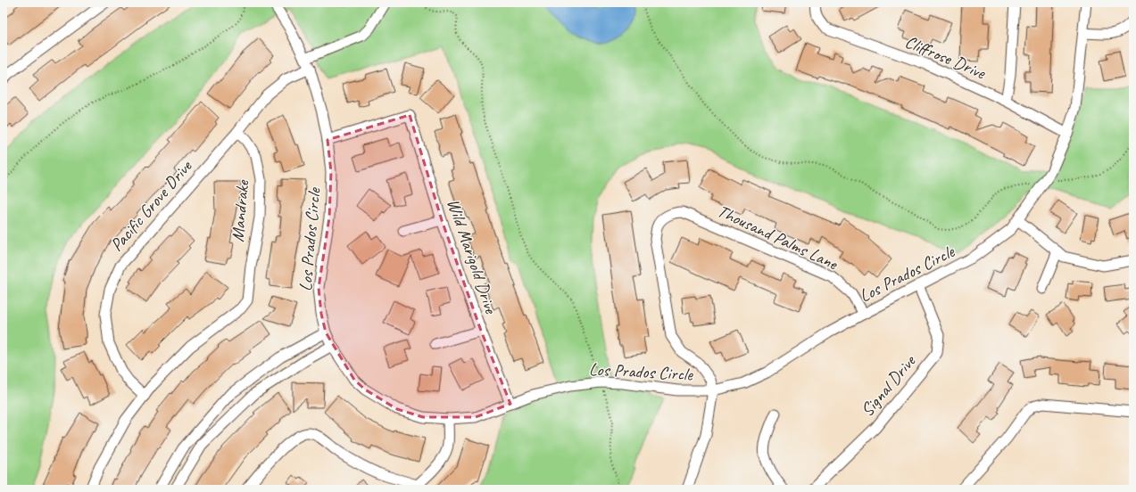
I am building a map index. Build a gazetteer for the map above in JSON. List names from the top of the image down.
{
  "streets": {
    "street": [
      "Cliffrose Drive",
      "Pacific Grove Drive",
      "Mandrake",
      "Thousand Palms Lane",
      "Los Prados Circle",
      "Wild Marigold Drive",
      "Signal Drive"
    ]
  },
  "crossings": [
    ["Cliffrose Drive", "Los Prados Circle"],
    ["Pacific Grove Drive", "Mandrake"],
    ["Pacific Grove Drive", "Los Prados Circle"],
    ["Thousand Palms Lane", "Los Prados Circle"],
    ["Los Prados Circle", "Wild Marigold Drive"],
    ["Los Prados Circle", "Signal Drive"]
  ]
}
